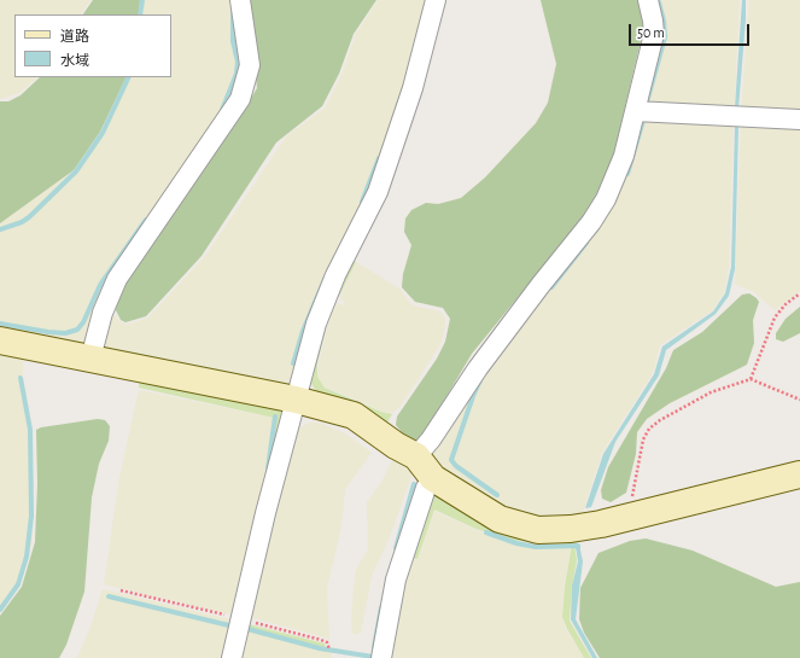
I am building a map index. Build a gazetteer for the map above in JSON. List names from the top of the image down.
{
  "legend": ["道路", "水域"],
  "scale_bar": "50 m"
}
